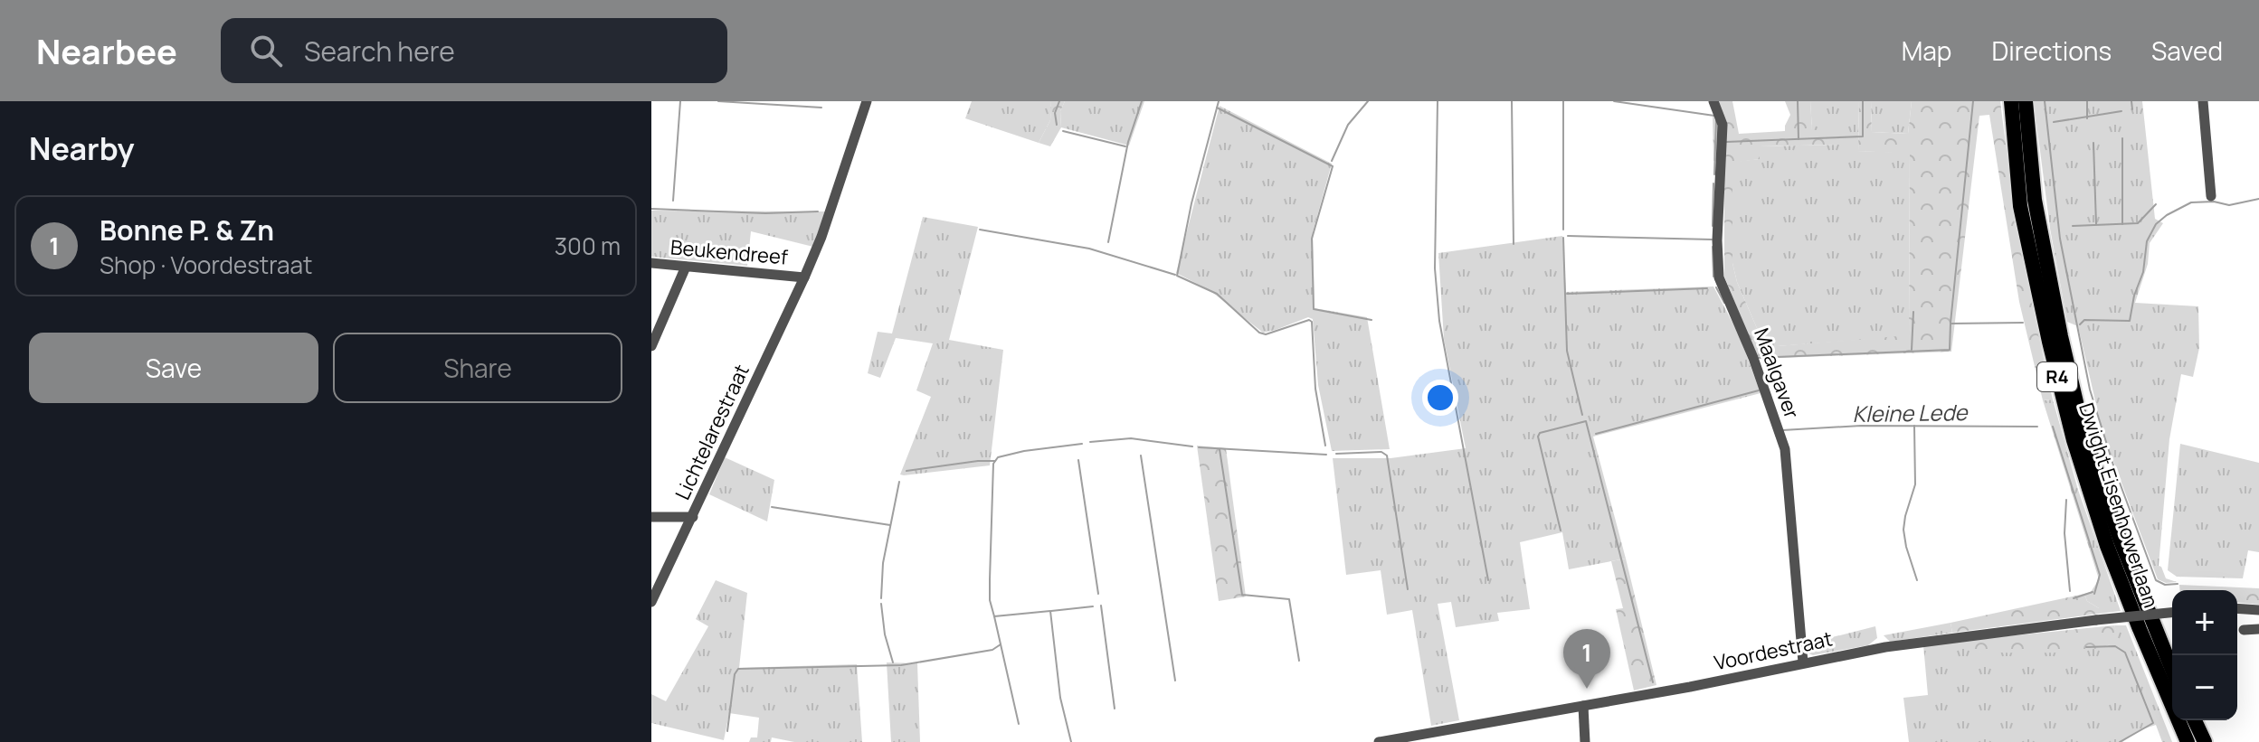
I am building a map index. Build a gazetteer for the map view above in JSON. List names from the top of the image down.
{
  "streets": {
    "highway": ["R4", "Dwight Eisenhowerlaan"],
    "street": [
      "Beukendreef",
      "Maalgaver",
      "Lichtelarestraat",
      "Voordestraat"
    ]
  },
  "crossings": [
    ["Beukendreef", "Lichtelarestraat"],
    ["Maalgaver", "Voordestraat"]
  ],
  "water": ["Kleine Lede"],
  "page": {
    "header": "Nearbee",
    "search": "Search here",
    "nav": ["Map", "Directions", "Saved"],
    "heading": "Nearby",
    "list": [
      {
        "mark": "1",
        "name": "Bonne P. & Zn",
        "note": "Shop · Voordestraat",
        "value": "300 m"
      }
    ],
    "buttons": ["Save", "Share"],
    "map_buttons": ["+", "−"],
    "pins": "1"
  }
}
